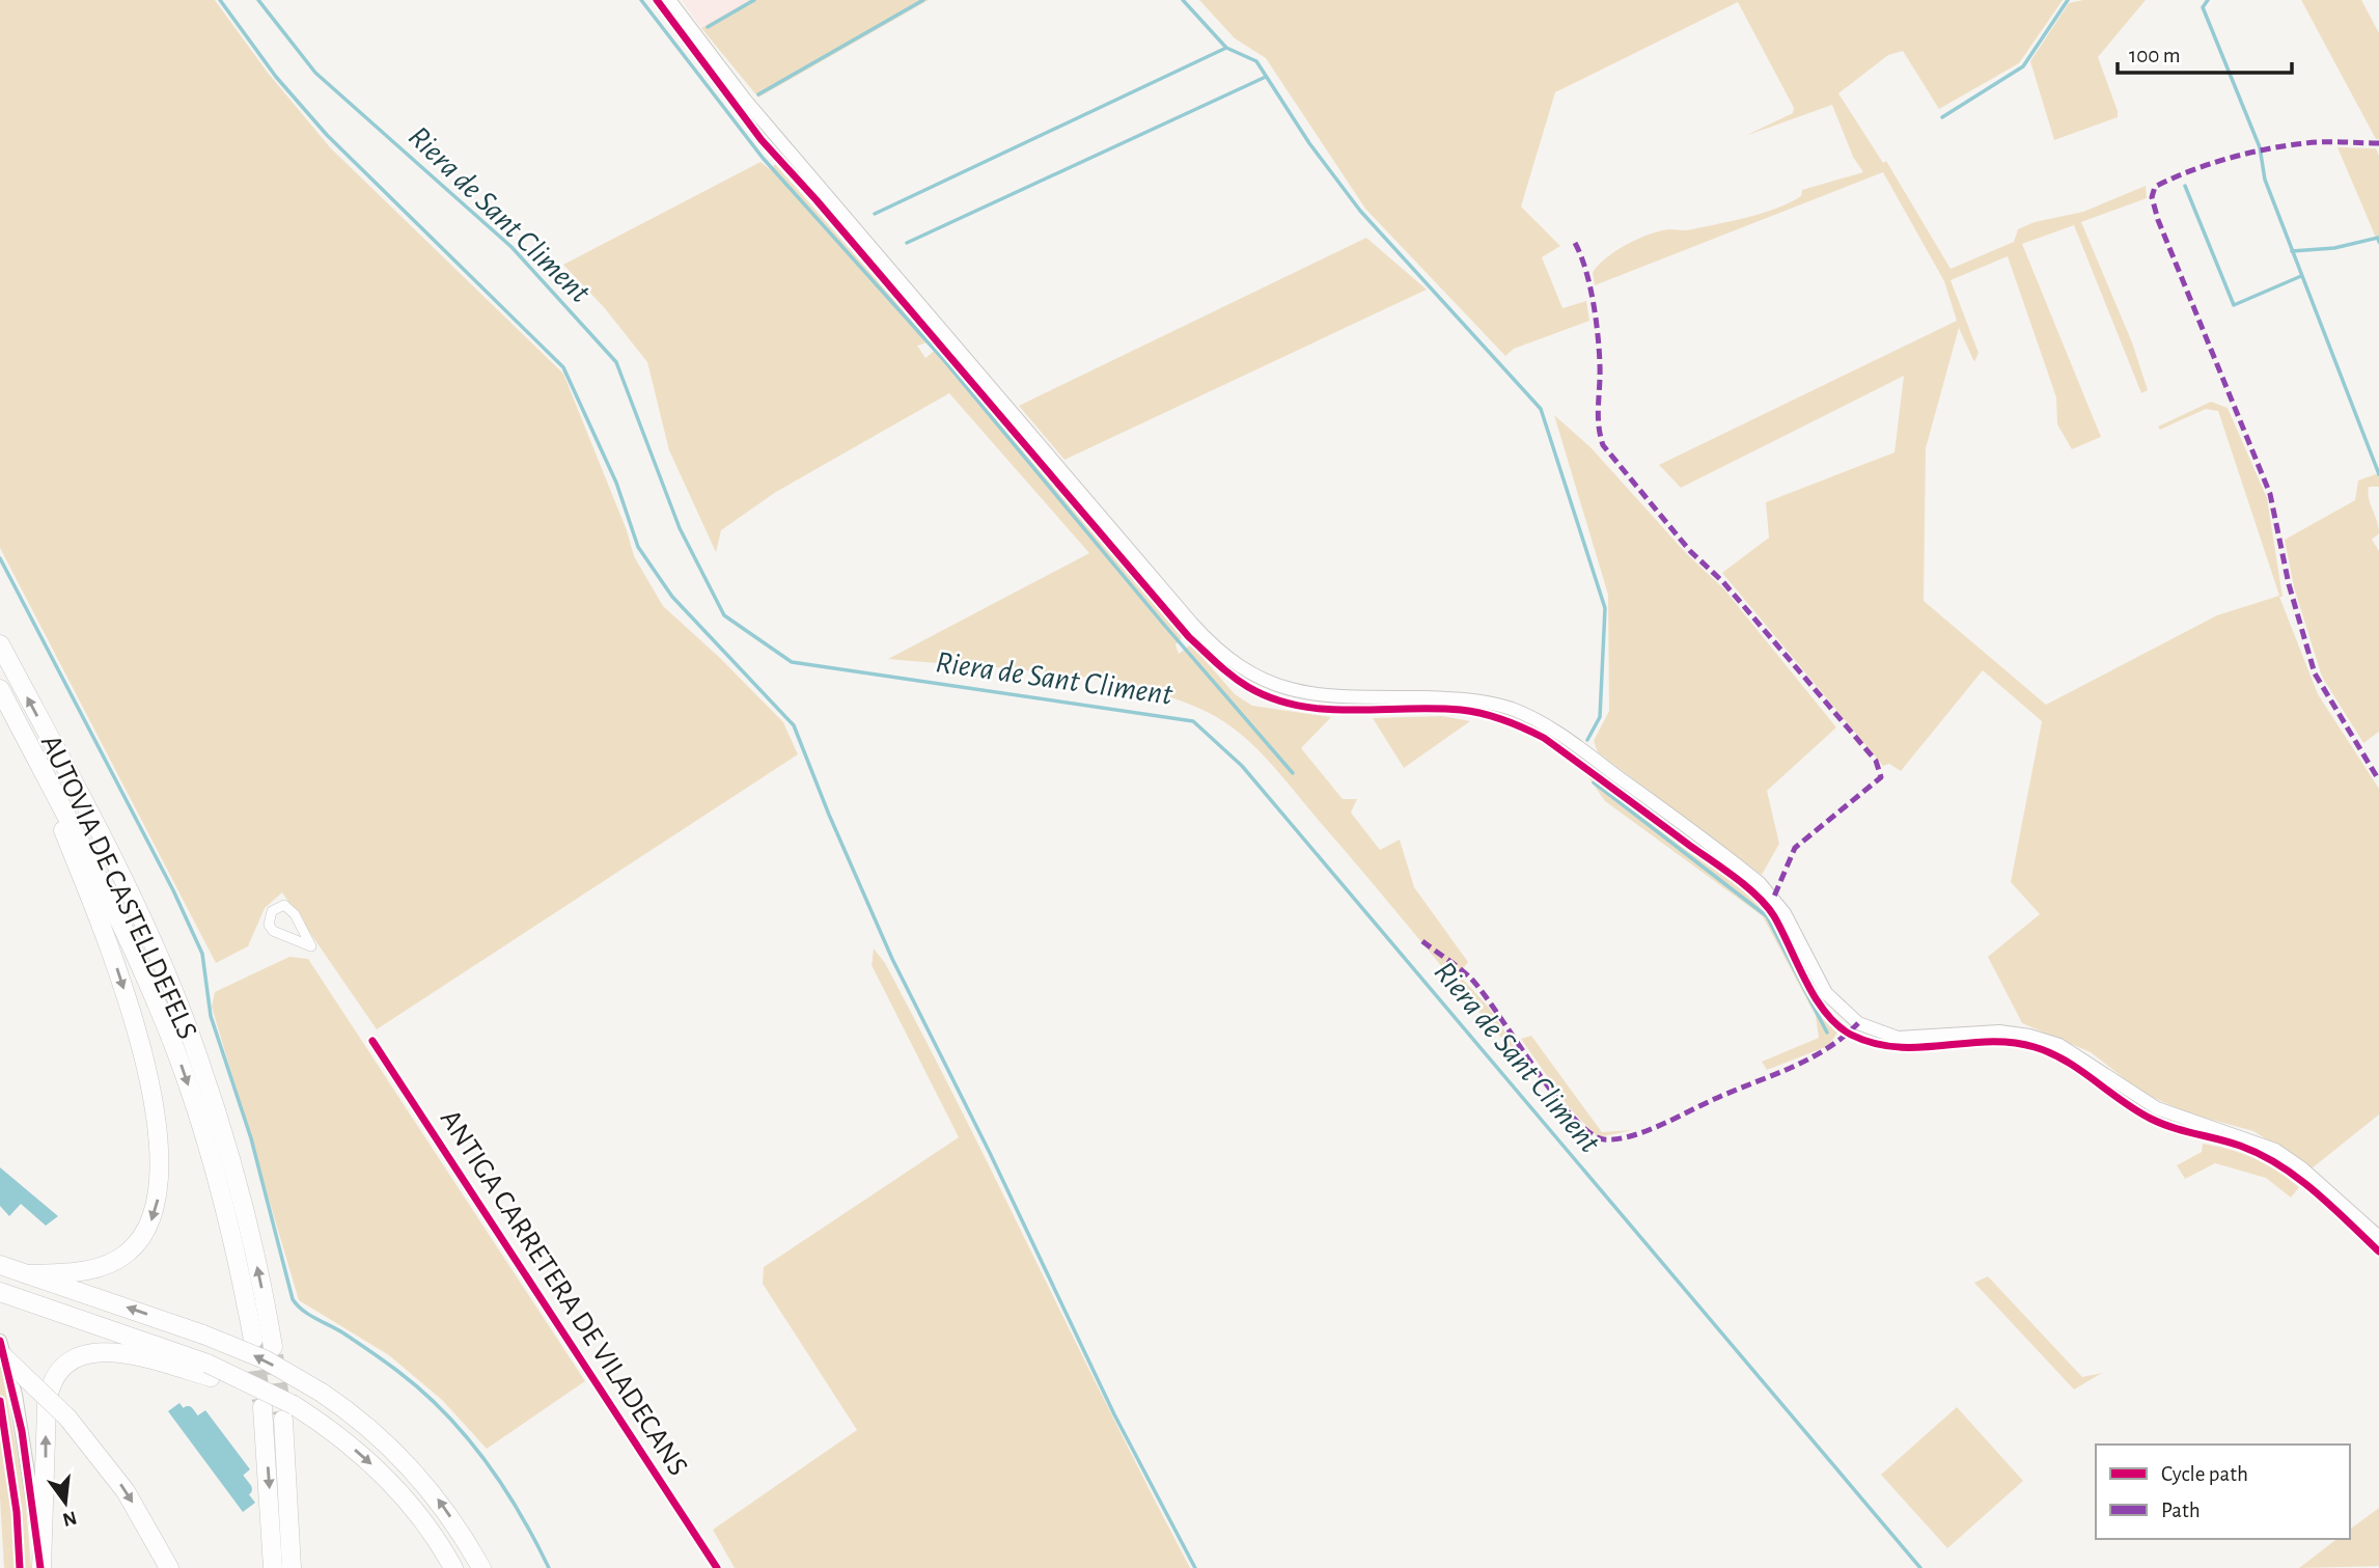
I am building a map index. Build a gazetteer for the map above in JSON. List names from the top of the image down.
{
  "streets": {
    "highway": ["AUTOVIA DE CASTELLDEFELS"],
    "street": ["ANTIGA CARRETERA DE VILADECANS"]
  },
  "water": ["Riera de Sant Climent"],
  "legend": ["Cycle path", "Path"],
  "scale_bar": "100 m",
  "north": "bottom"
}
